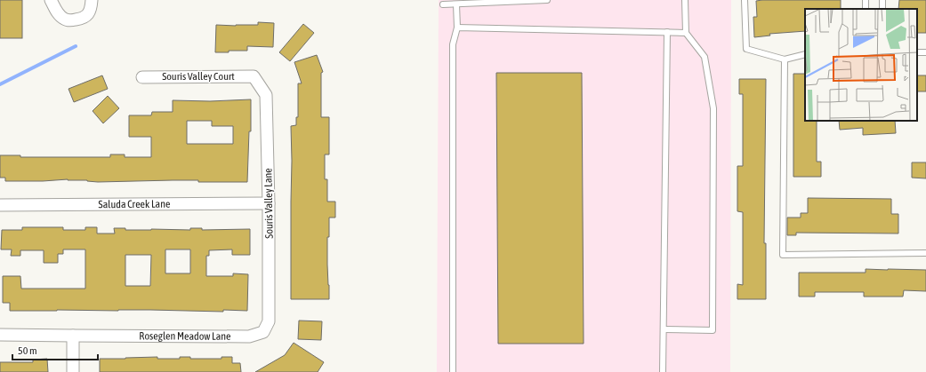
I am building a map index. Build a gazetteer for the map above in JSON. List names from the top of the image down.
{
  "streets": {
    "street": [
      "Souris Valley Court",
      "Souris Valley Lane",
      "Saluda Creek Lane",
      "Roseglen Meadow Lane"
    ]
  },
  "crossings": [
    ["Souris Valley Court", "Souris Valley Lane"],
    ["Souris Valley Lane", "Saluda Creek Lane"],
    ["Souris Valley Lane", "Roseglen Meadow Lane"]
  ],
  "scale_bar": "50 m"
}
